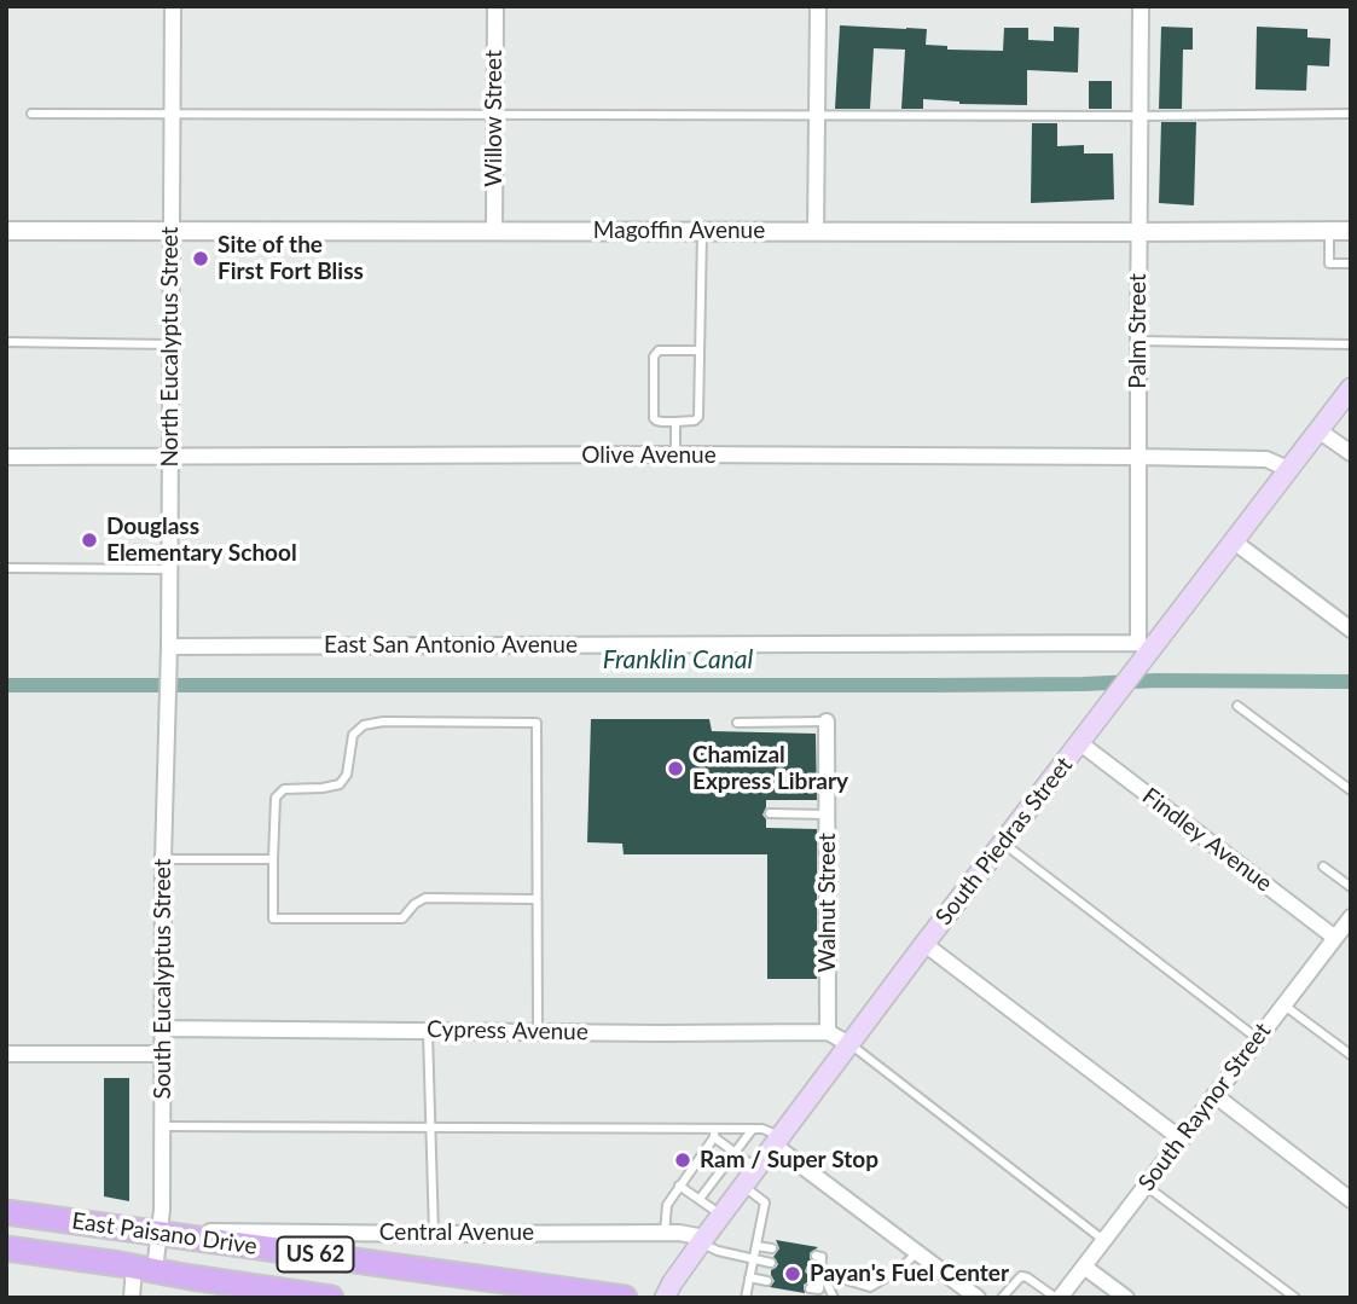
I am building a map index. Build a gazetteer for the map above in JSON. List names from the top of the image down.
{
  "streets": {
    "main road": ["South Piedras Street", "East Paisano Drive", "US 62"],
    "street": [
      "Willow Street",
      "Magoffin Avenue",
      "Palm Street",
      "North Eucalyptus Street",
      "Olive Avenue",
      "East San Antonio Avenue",
      "Findley Avenue",
      "Walnut Street",
      "South Eucalyptus Street",
      "Cypress Avenue",
      "South Raynor Street",
      "Central Avenue"
    ]
  },
  "crossings": [
    ["Willow Street", "Magoffin Avenue"],
    ["Magoffin Avenue", "Palm Street"],
    ["Magoffin Avenue", "North Eucalyptus Street"],
    ["Palm Street", "Olive Avenue"],
    ["Palm Street", "East San Antonio Avenue"],
    ["Palm Street", "South Piedras Street"],
    ["North Eucalyptus Street", "Olive Avenue"],
    ["North Eucalyptus Street", "East San Antonio Avenue"],
    ["North Eucalyptus Street", "South Eucalyptus Street"],
    ["Olive Avenue", "South Piedras Street"],
    ["East San Antonio Avenue", "South Piedras Street"],
    ["Findley Avenue", "South Piedras Street"],
    ["Findley Avenue", "South Raynor Street"],
    ["South Piedras Street", "Cypress Avenue"],
    ["South Piedras Street", "Central Avenue"],
    ["Walnut Street", "Cypress Avenue"],
    ["South Eucalyptus Street", "Cypress Avenue"],
    ["South Eucalyptus Street", "Central Avenue"],
    ["South Eucalyptus Street", "East Paisano Drive"],
    ["Central Avenue", "East Paisano Drive"]
  ],
  "water": ["Franklin Canal"],
  "places": [
    "Site of the First Fort Bliss",
    "Douglass Elementary School",
    "Chamizal Express Library",
    "Ram / Super Stop",
    "Payan's Fuel Center"
  ]
}
